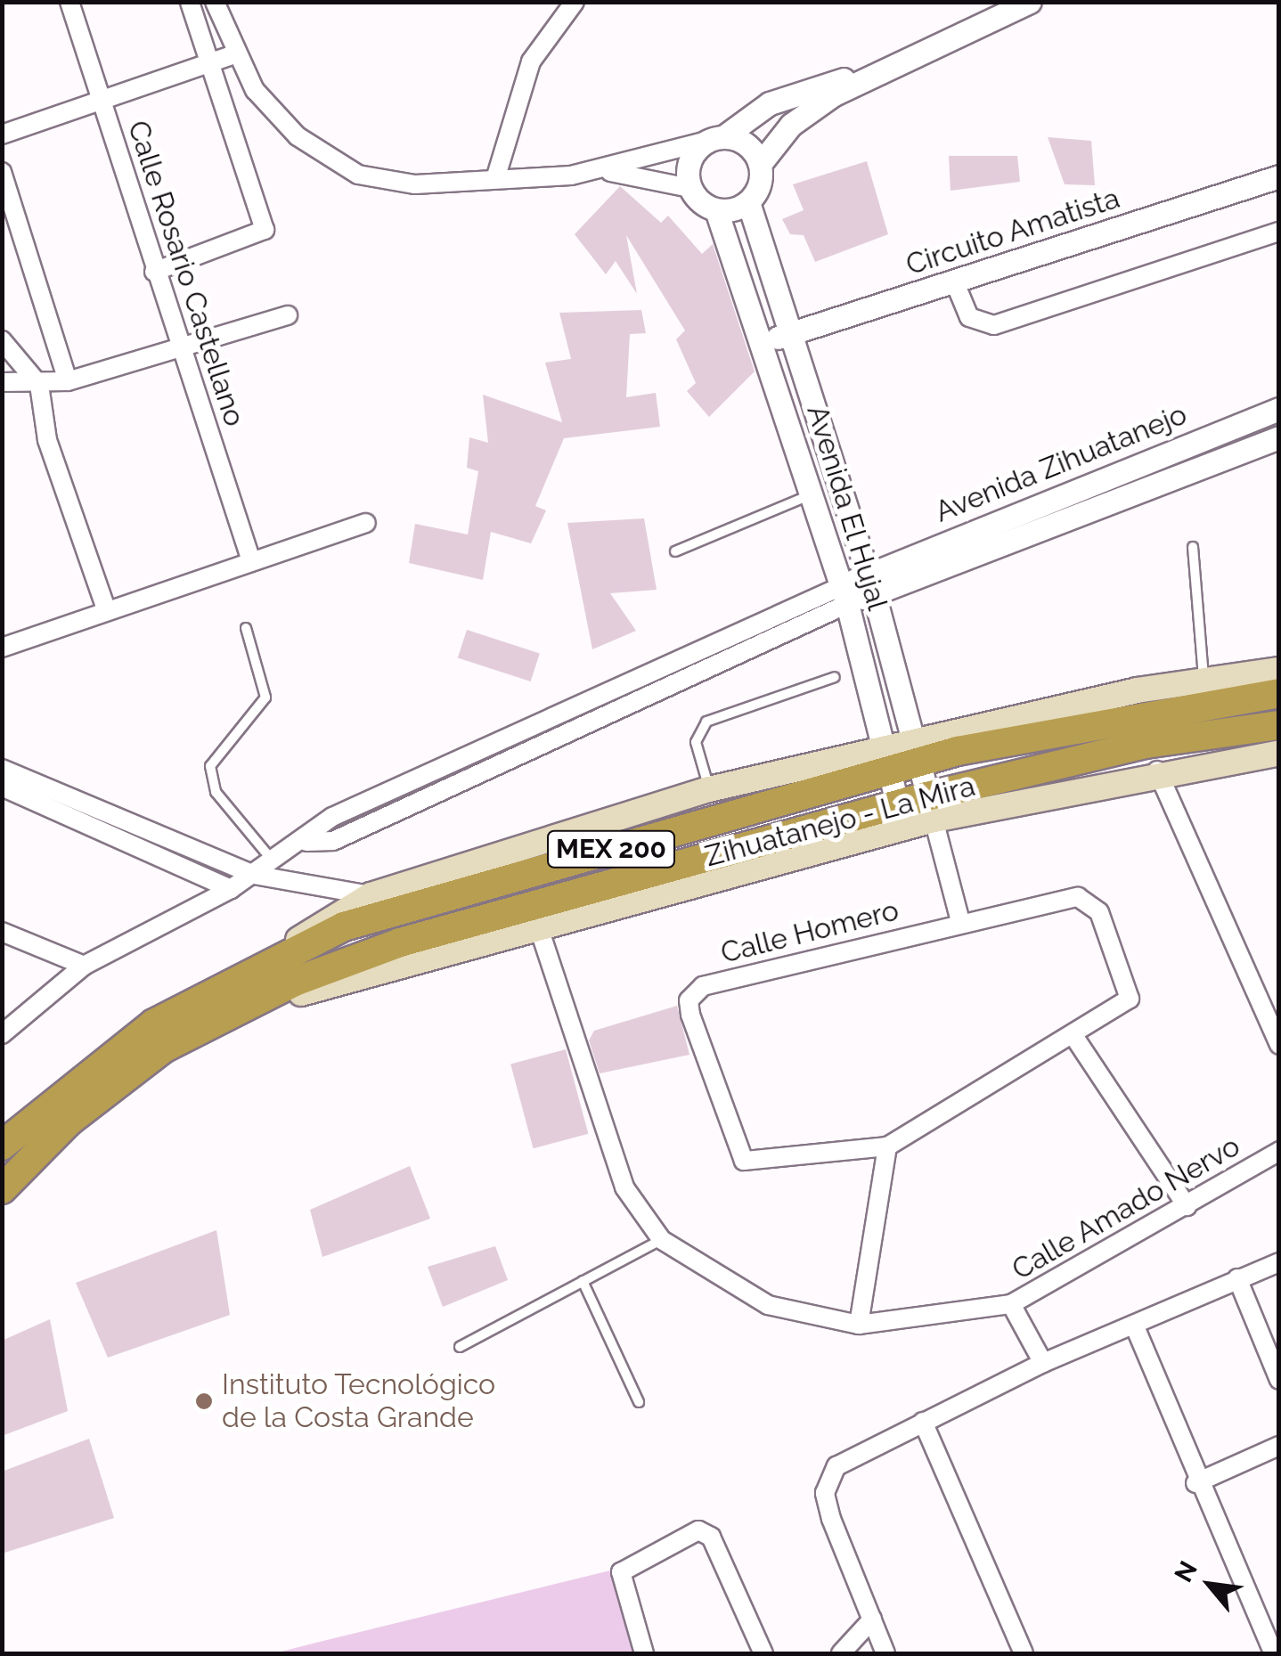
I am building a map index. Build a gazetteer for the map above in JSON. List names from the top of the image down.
{
  "streets": {
    "highway": ["Zihuatanejo - La Mira", "MEX 200"],
    "street": [
      "Circuito Amatista",
      "Calle Rosario Castellano",
      "Avenida Zihuatanejo",
      "Avenida El Hujal",
      "Calle Homero",
      "Calle Amado Nervo"
    ]
  },
  "crossings": [
    ["Circuito Amatista", "Avenida El Hujal"],
    ["Avenida Zihuatanejo", "Avenida El Hujal"],
    ["Avenida El Hujal", "Zihuatanejo - La Mira"]
  ],
  "places": ["Instituto Tecnológico de la Costa Grande"],
  "north": "top left"
}
